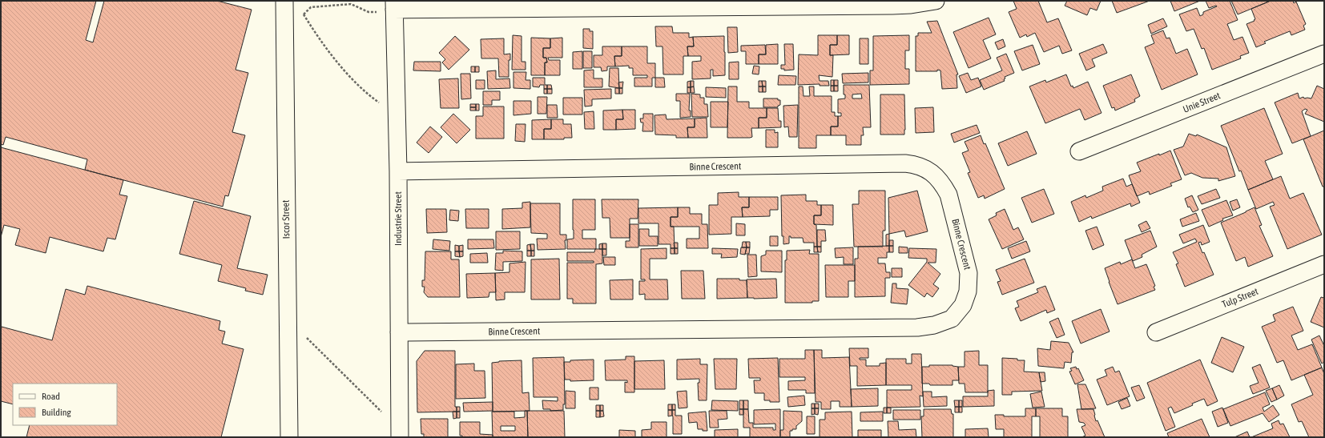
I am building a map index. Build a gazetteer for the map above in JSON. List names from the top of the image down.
{
  "streets": {
    "street": [
      "Unie Street",
      "Binne Crescent",
      "Industrie Street",
      "Iscor Street",
      "Tulp Street"
    ]
  },
  "crossings": [
    ["Binne Crescent", "Industrie Street"]
  ],
  "legend": ["Road", "Building"]
}
